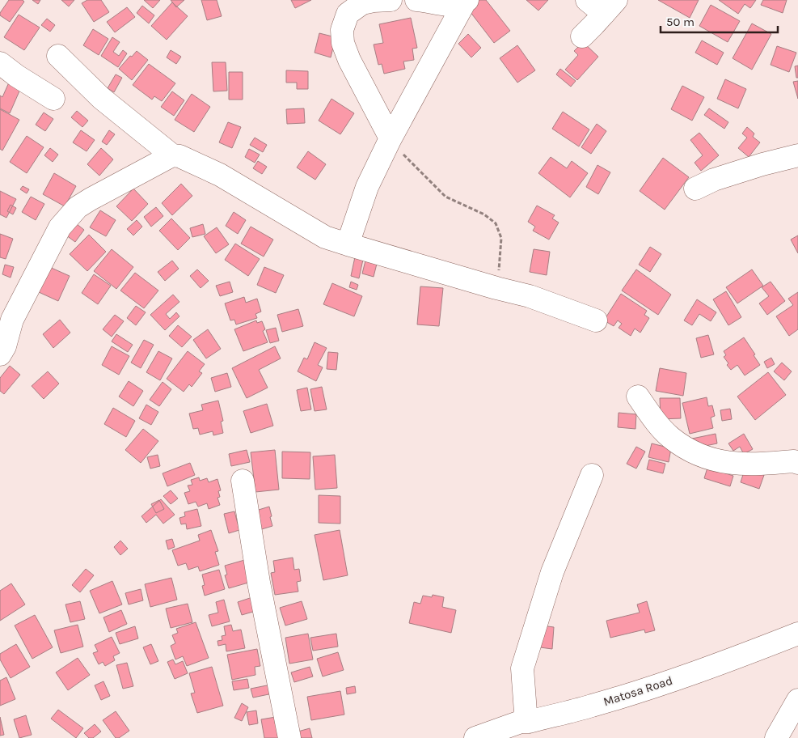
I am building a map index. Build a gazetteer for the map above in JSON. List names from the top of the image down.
{
  "streets": {
    "street": ["Matosa Road"]
  },
  "scale_bar": "50 m"
}
